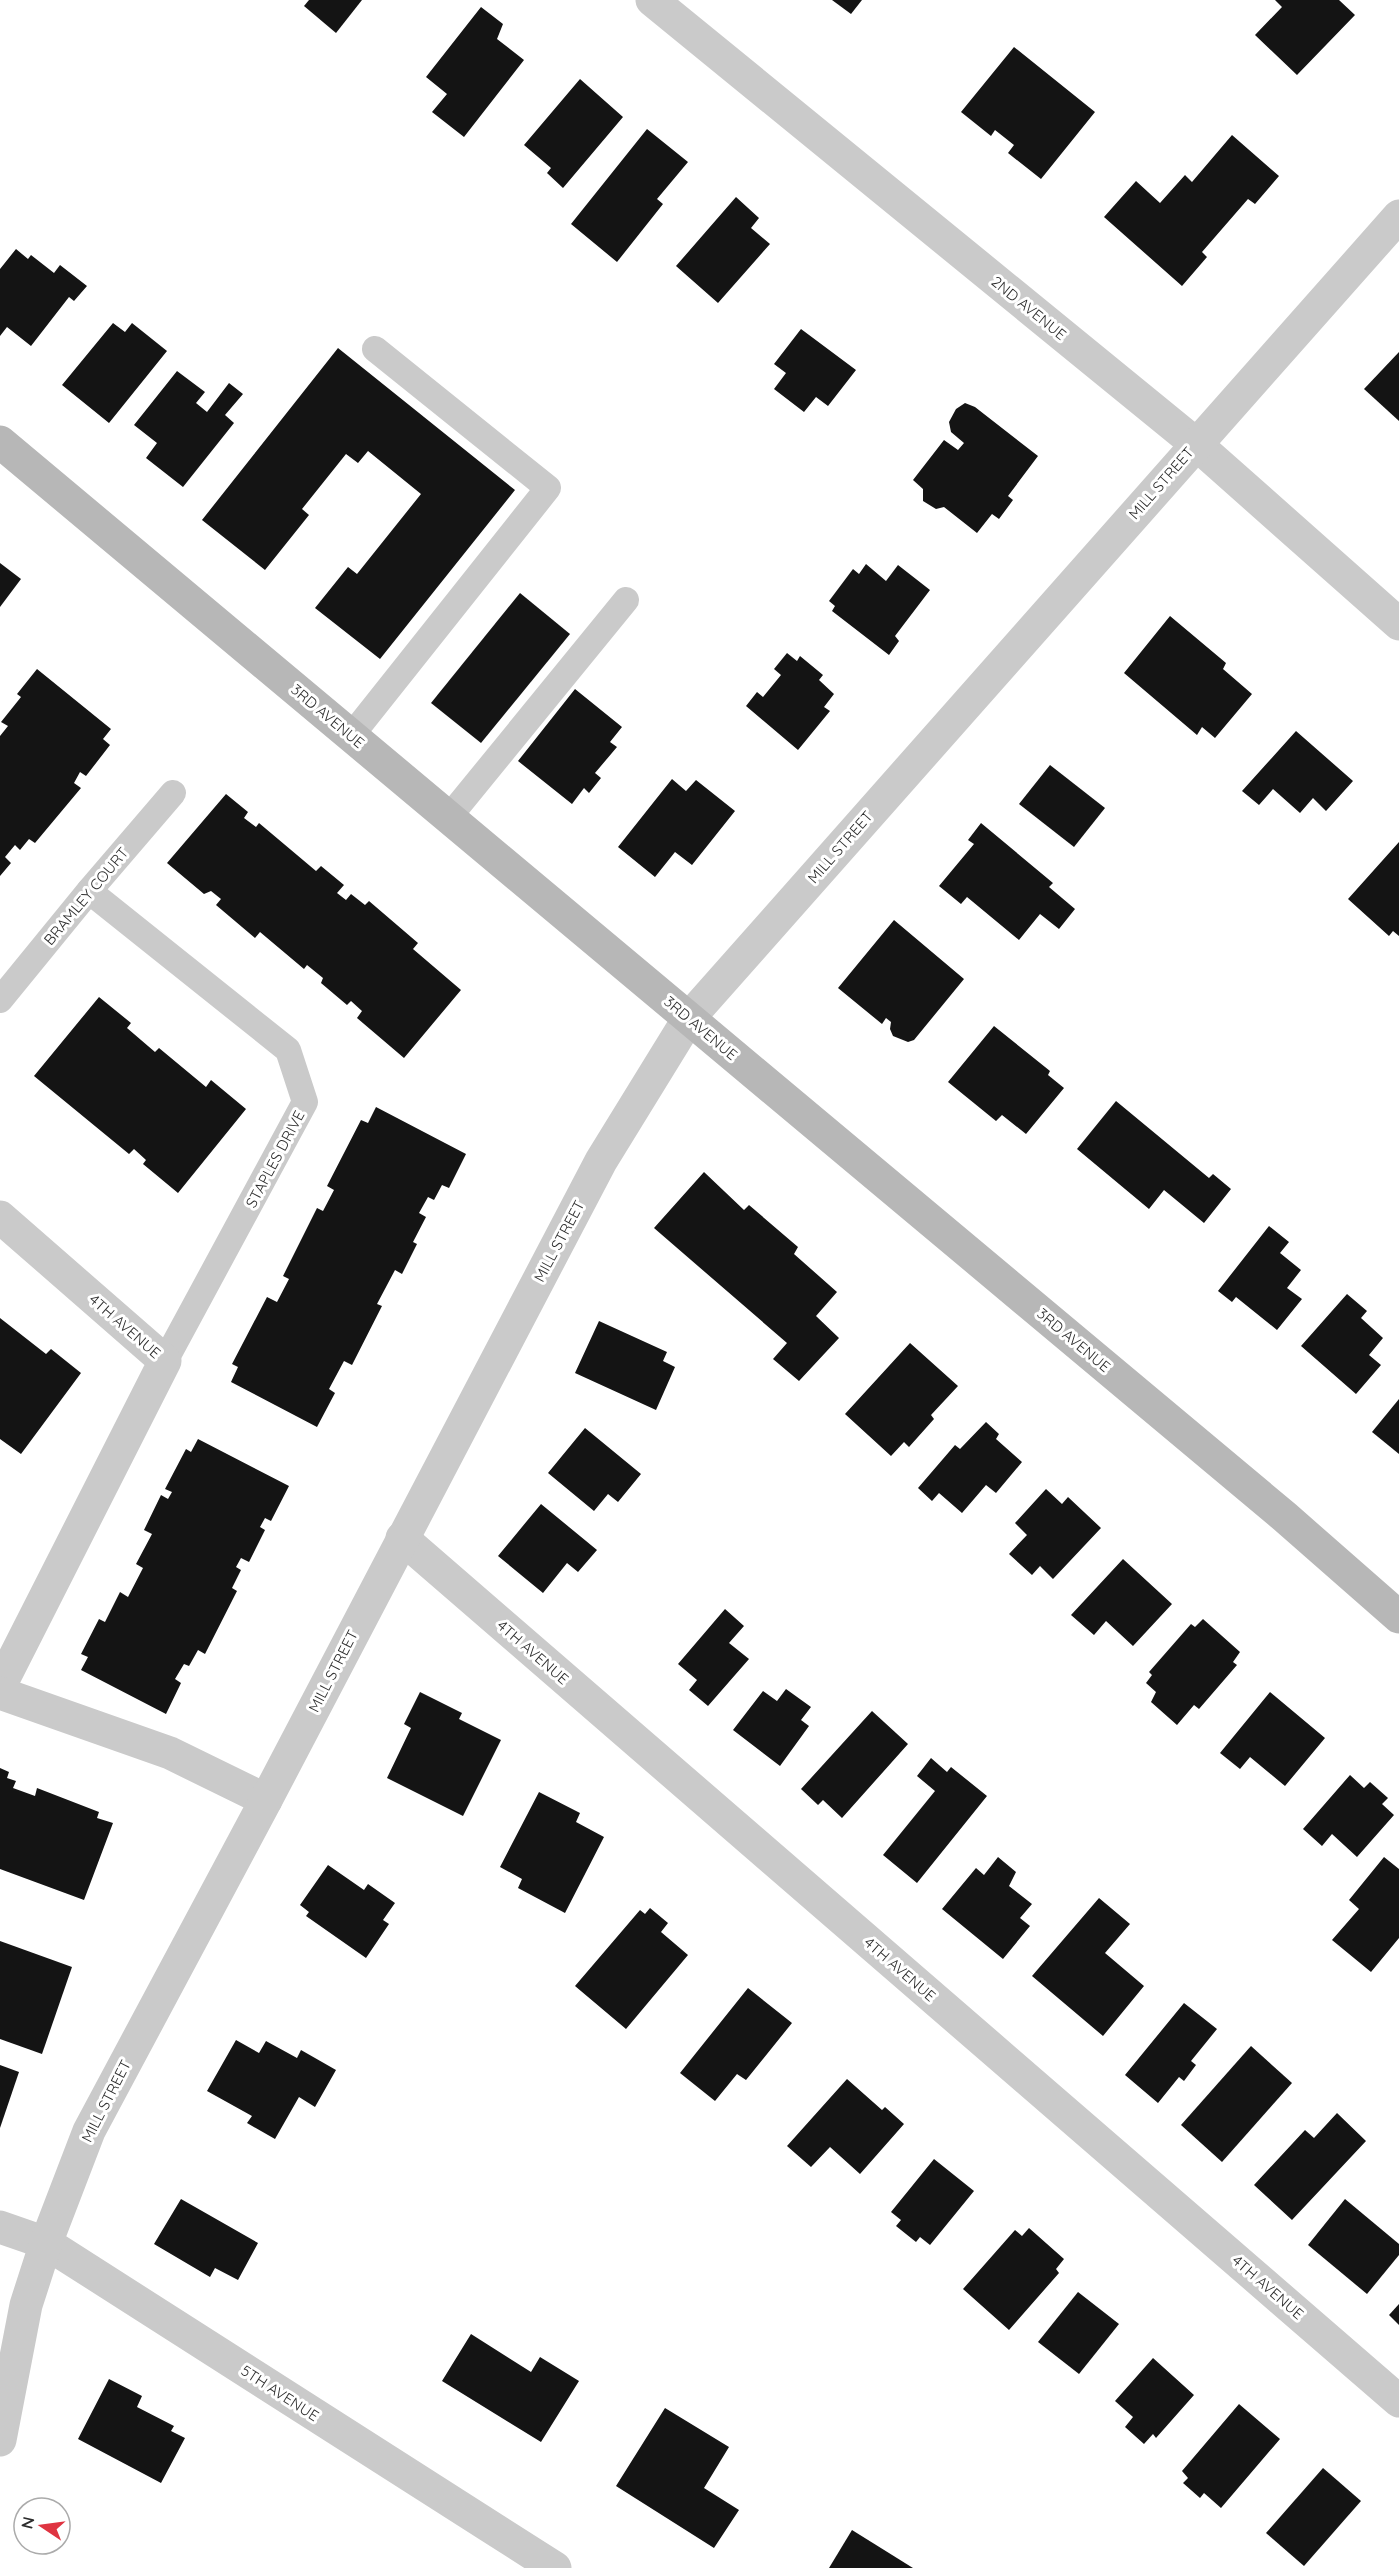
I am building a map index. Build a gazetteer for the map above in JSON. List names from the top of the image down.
{
  "streets": {
    "main road": ["3RD AVENUE"],
    "street": [
      "2ND AVENUE",
      "MILL STREET",
      "4TH AVENUE",
      "5TH AVENUE"
    ],
    "lane": ["BRAMLEY COURT", "STAPLES DRIVE"]
  },
  "crossings": [
    ["2ND AVENUE", "MILL STREET"],
    ["MILL STREET", "3RD AVENUE"],
    ["MILL STREET", "4TH AVENUE"],
    ["MILL STREET", "5TH AVENUE"],
    ["BRAMLEY COURT", "STAPLES DRIVE"],
    ["STAPLES DRIVE", "4TH AVENUE"]
  ],
  "north": "left"
}
